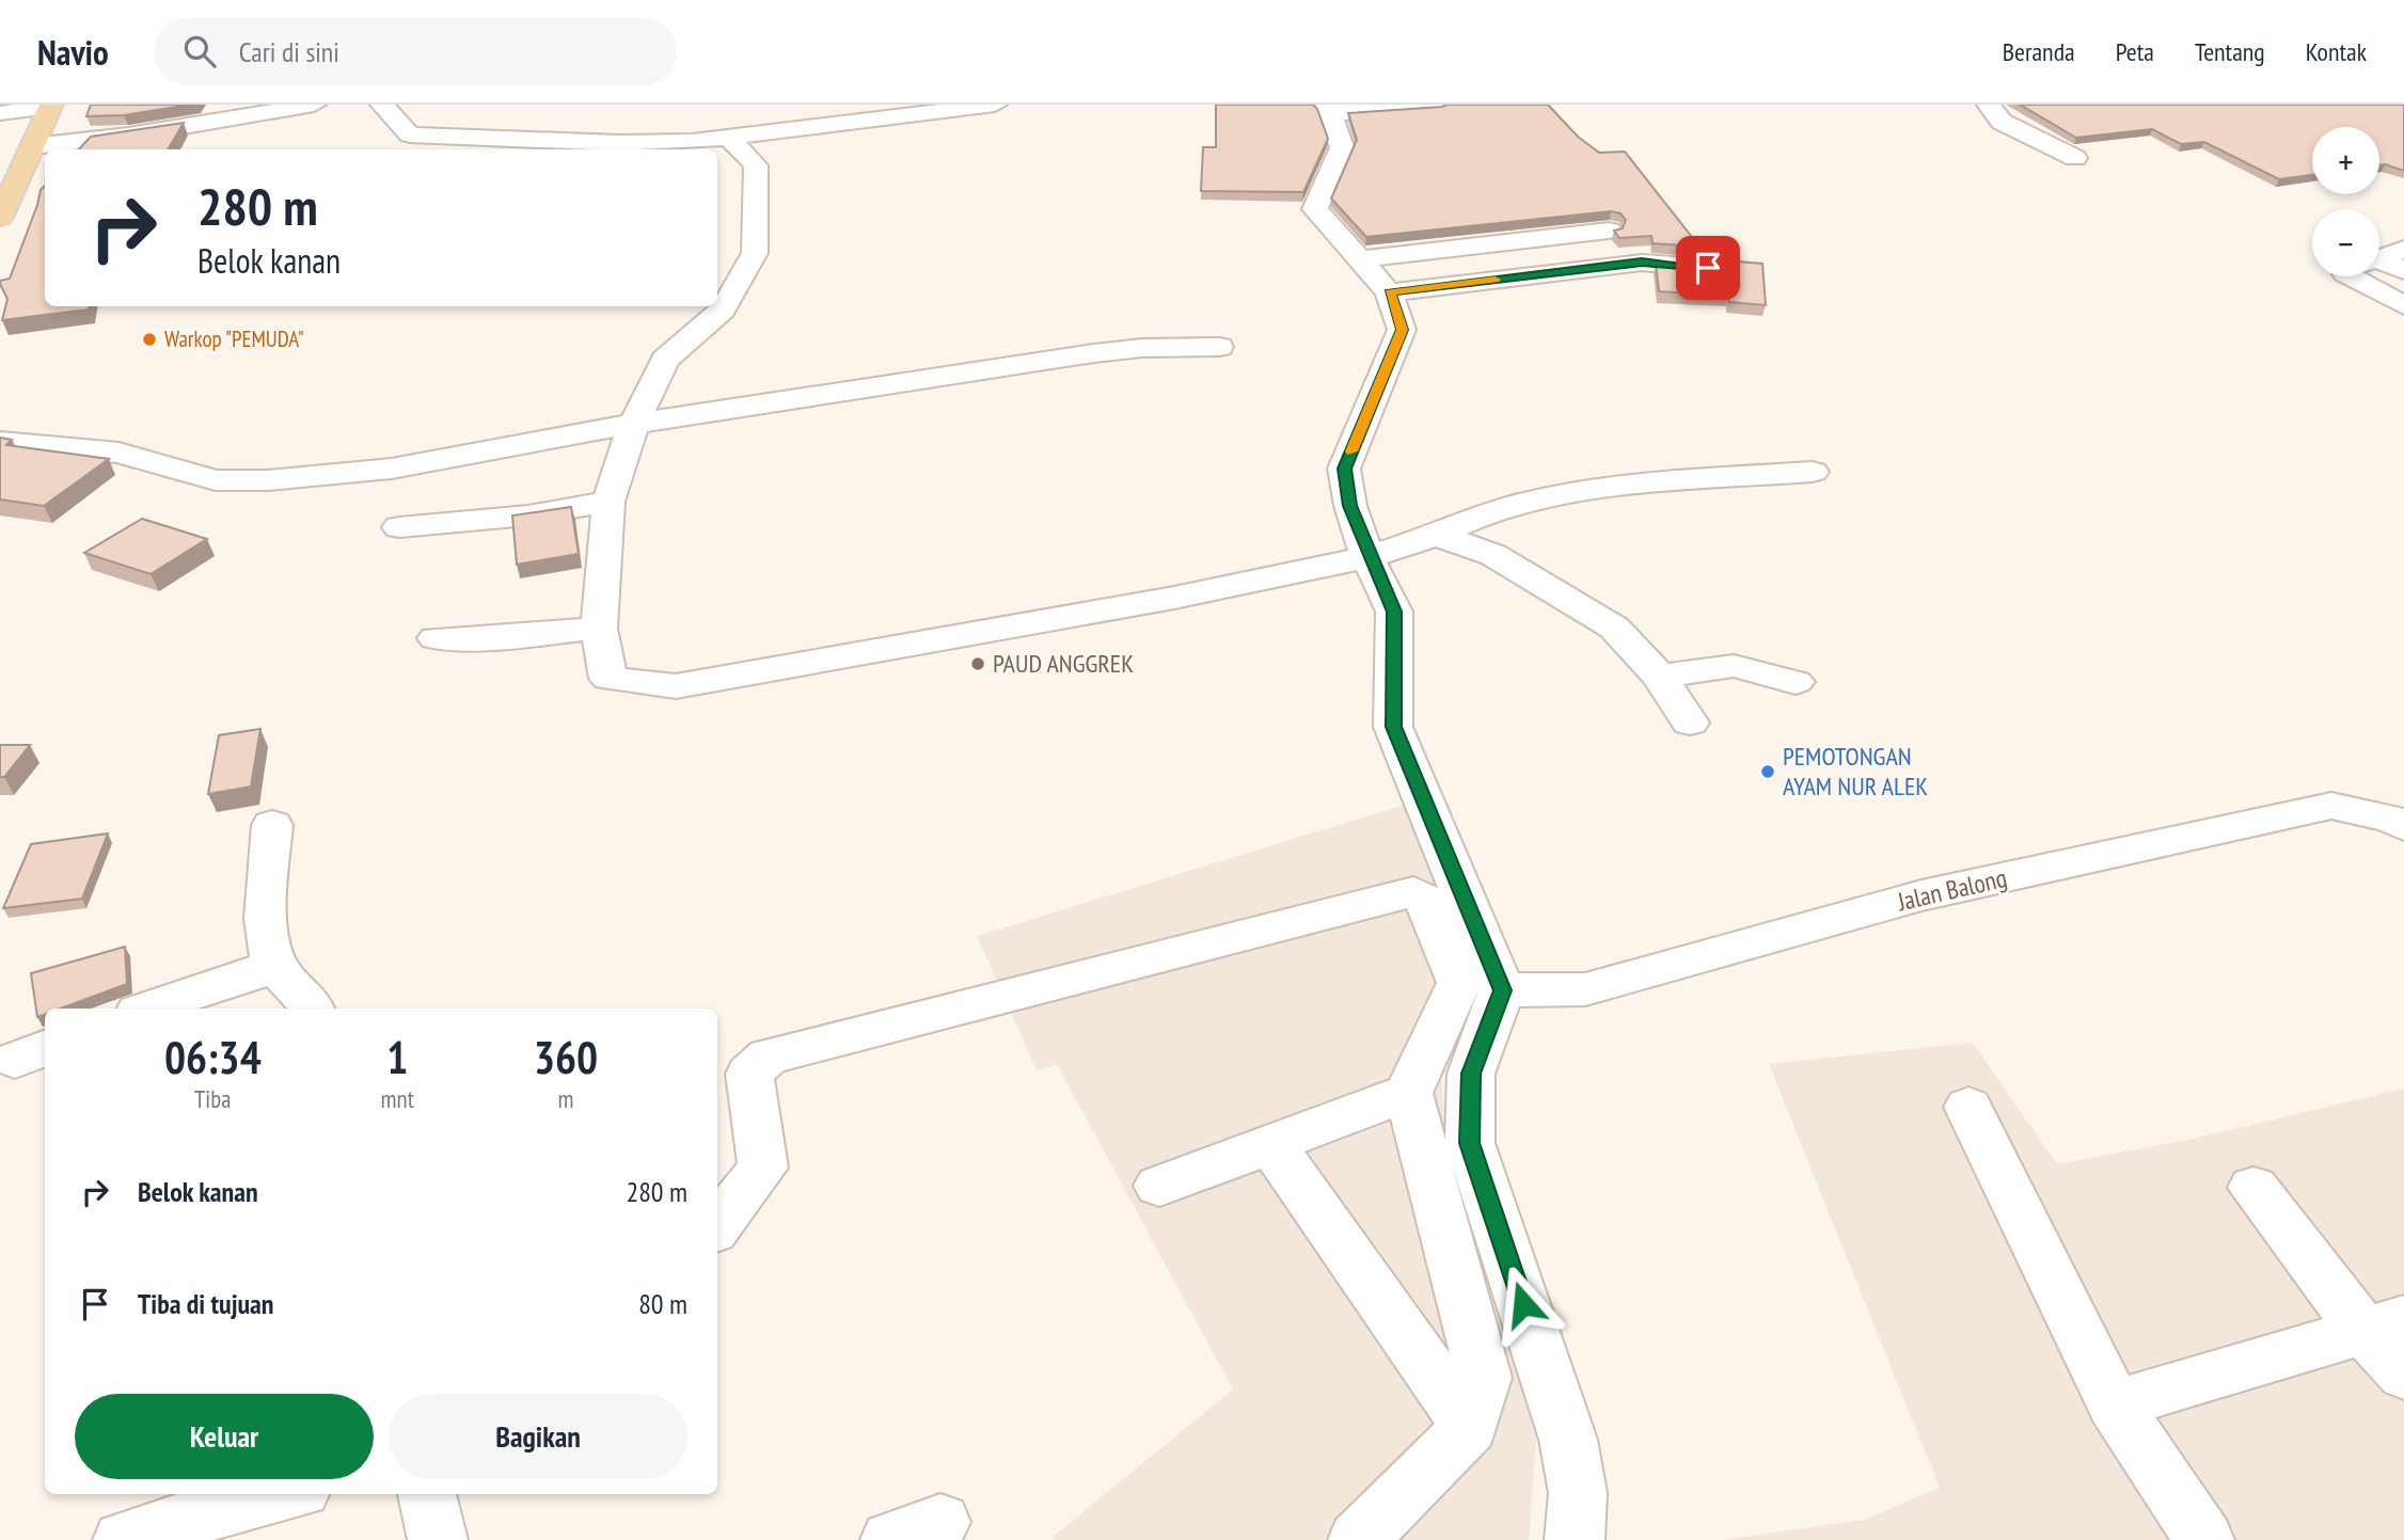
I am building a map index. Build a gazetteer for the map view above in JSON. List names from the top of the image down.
{
  "streets": {
    "street": ["Jalan Balong"]
  },
  "places": ["Warkop \"PEMUDA\"", "PAUD ANGGREK", "PEMOTONGAN AYAM NUR ALEK"],
  "page": {
    "header": "Navio",
    "search": "Cari di sini",
    "nav": [
      "Beranda",
      "Peta",
      "Tentang",
      "Kontak"
    ],
    "map_buttons": ["+", "−"],
    "turn": ["280 m", "Belok kanan"],
    "eta": [
      "06:34",
      "Tiba",
      "1",
      "mnt",
      "360",
      "m"
    ],
    "list": [
      {
        "name": "Belok kanan",
        "value": "280 m"
      },
      {
        "name": "Tiba di tujuan",
        "value": "80 m"
      }
    ],
    "buttons": ["Keluar", "Bagikan"]
  }
}
